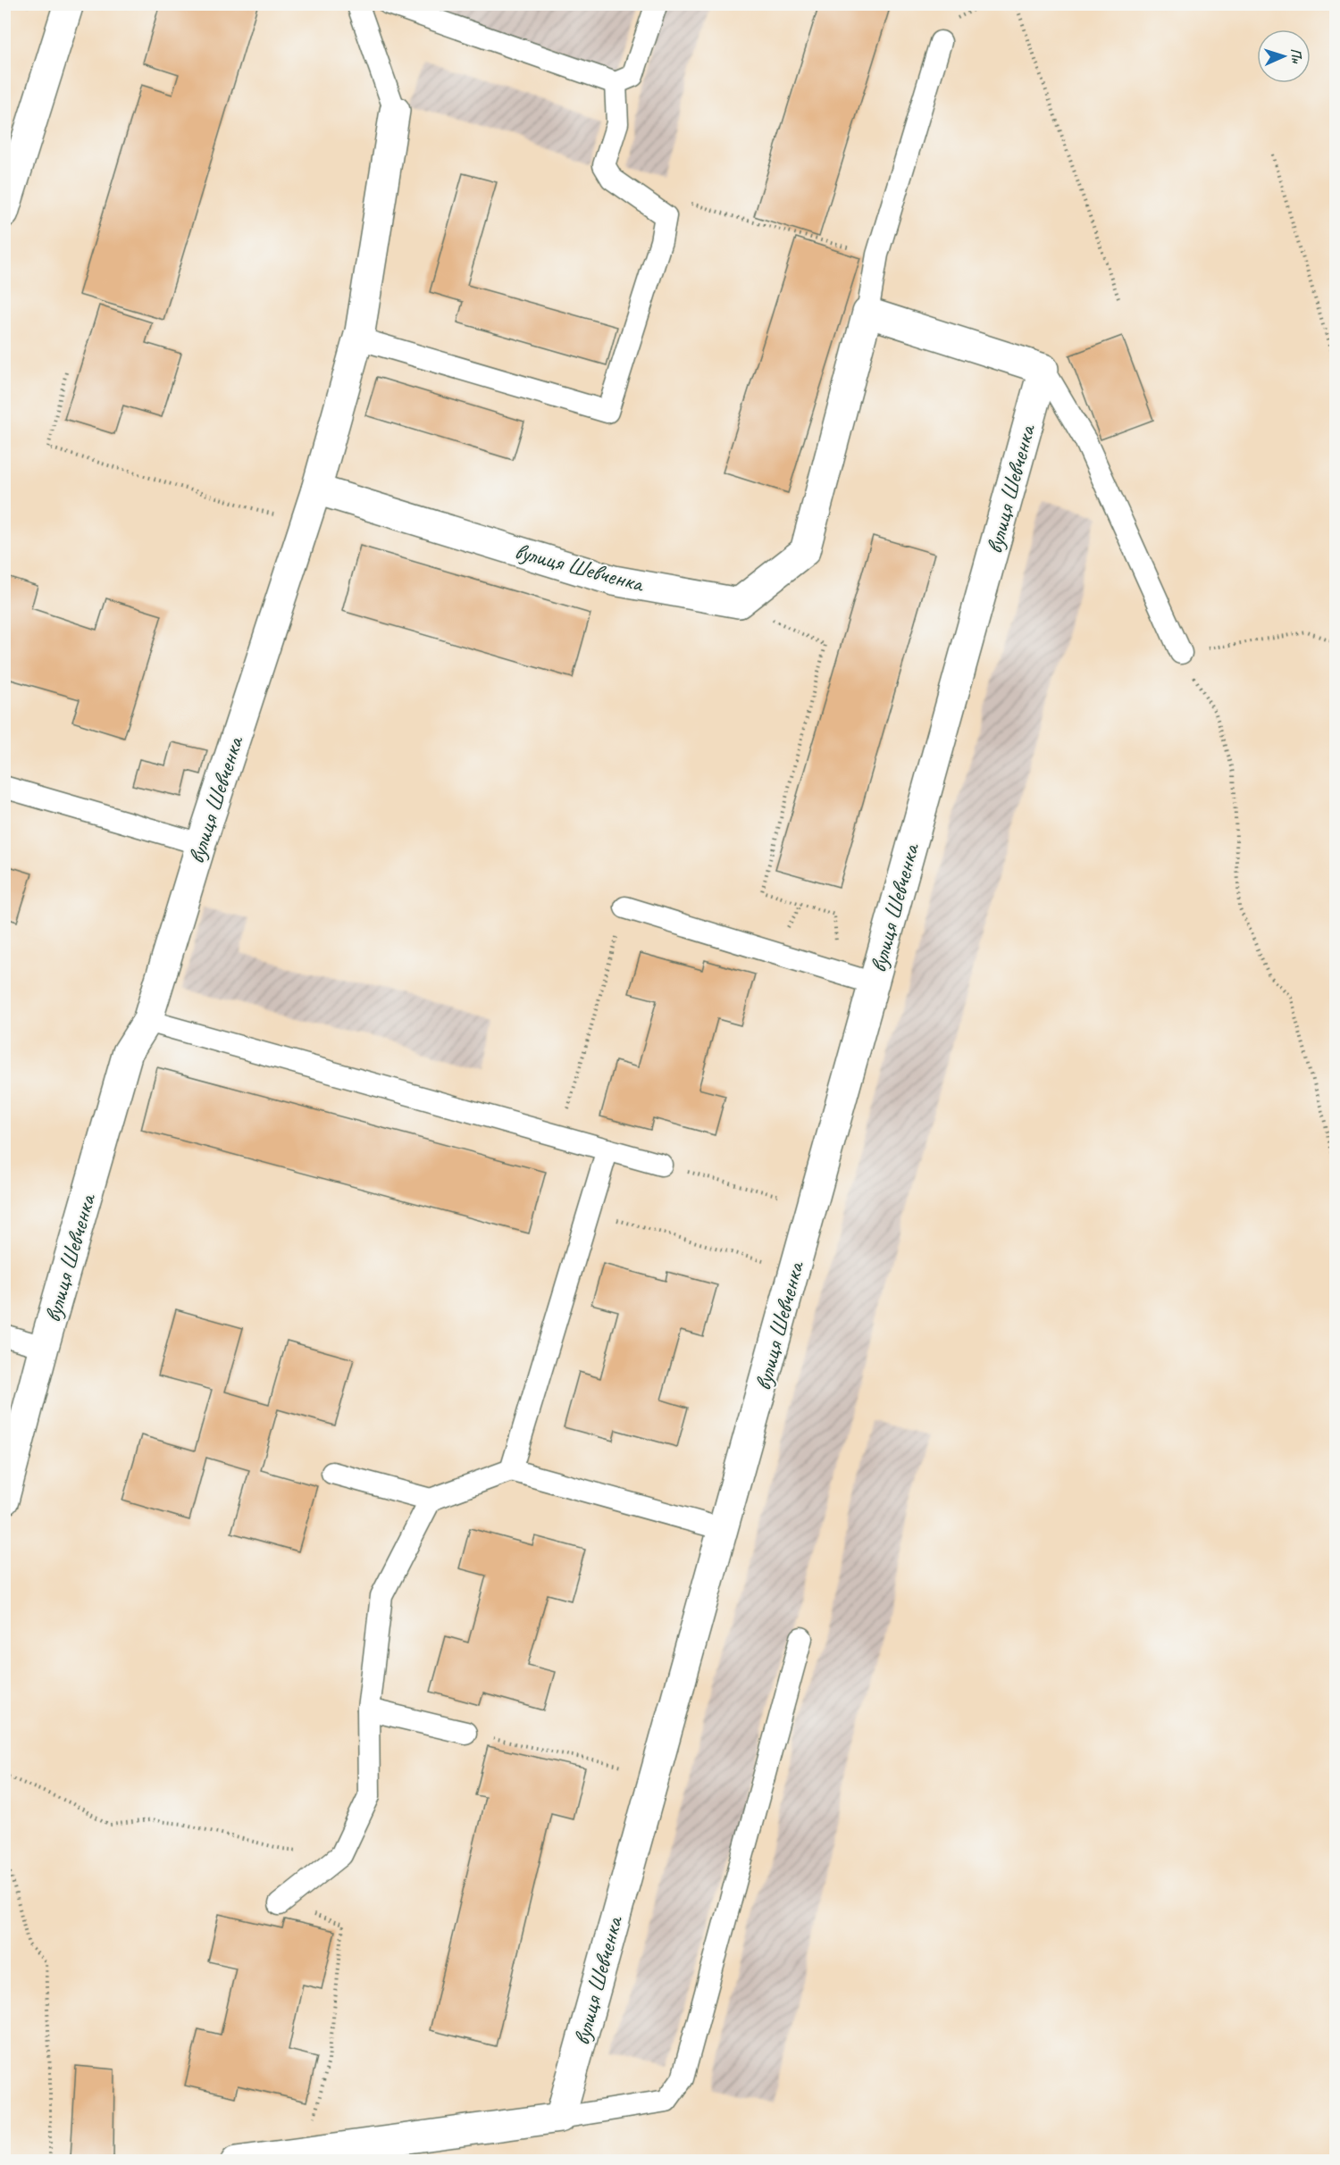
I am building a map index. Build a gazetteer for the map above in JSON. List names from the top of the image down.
{
  "streets": {
    "street": ["вулиця Шевченка"]
  },
  "north": "right"
}
